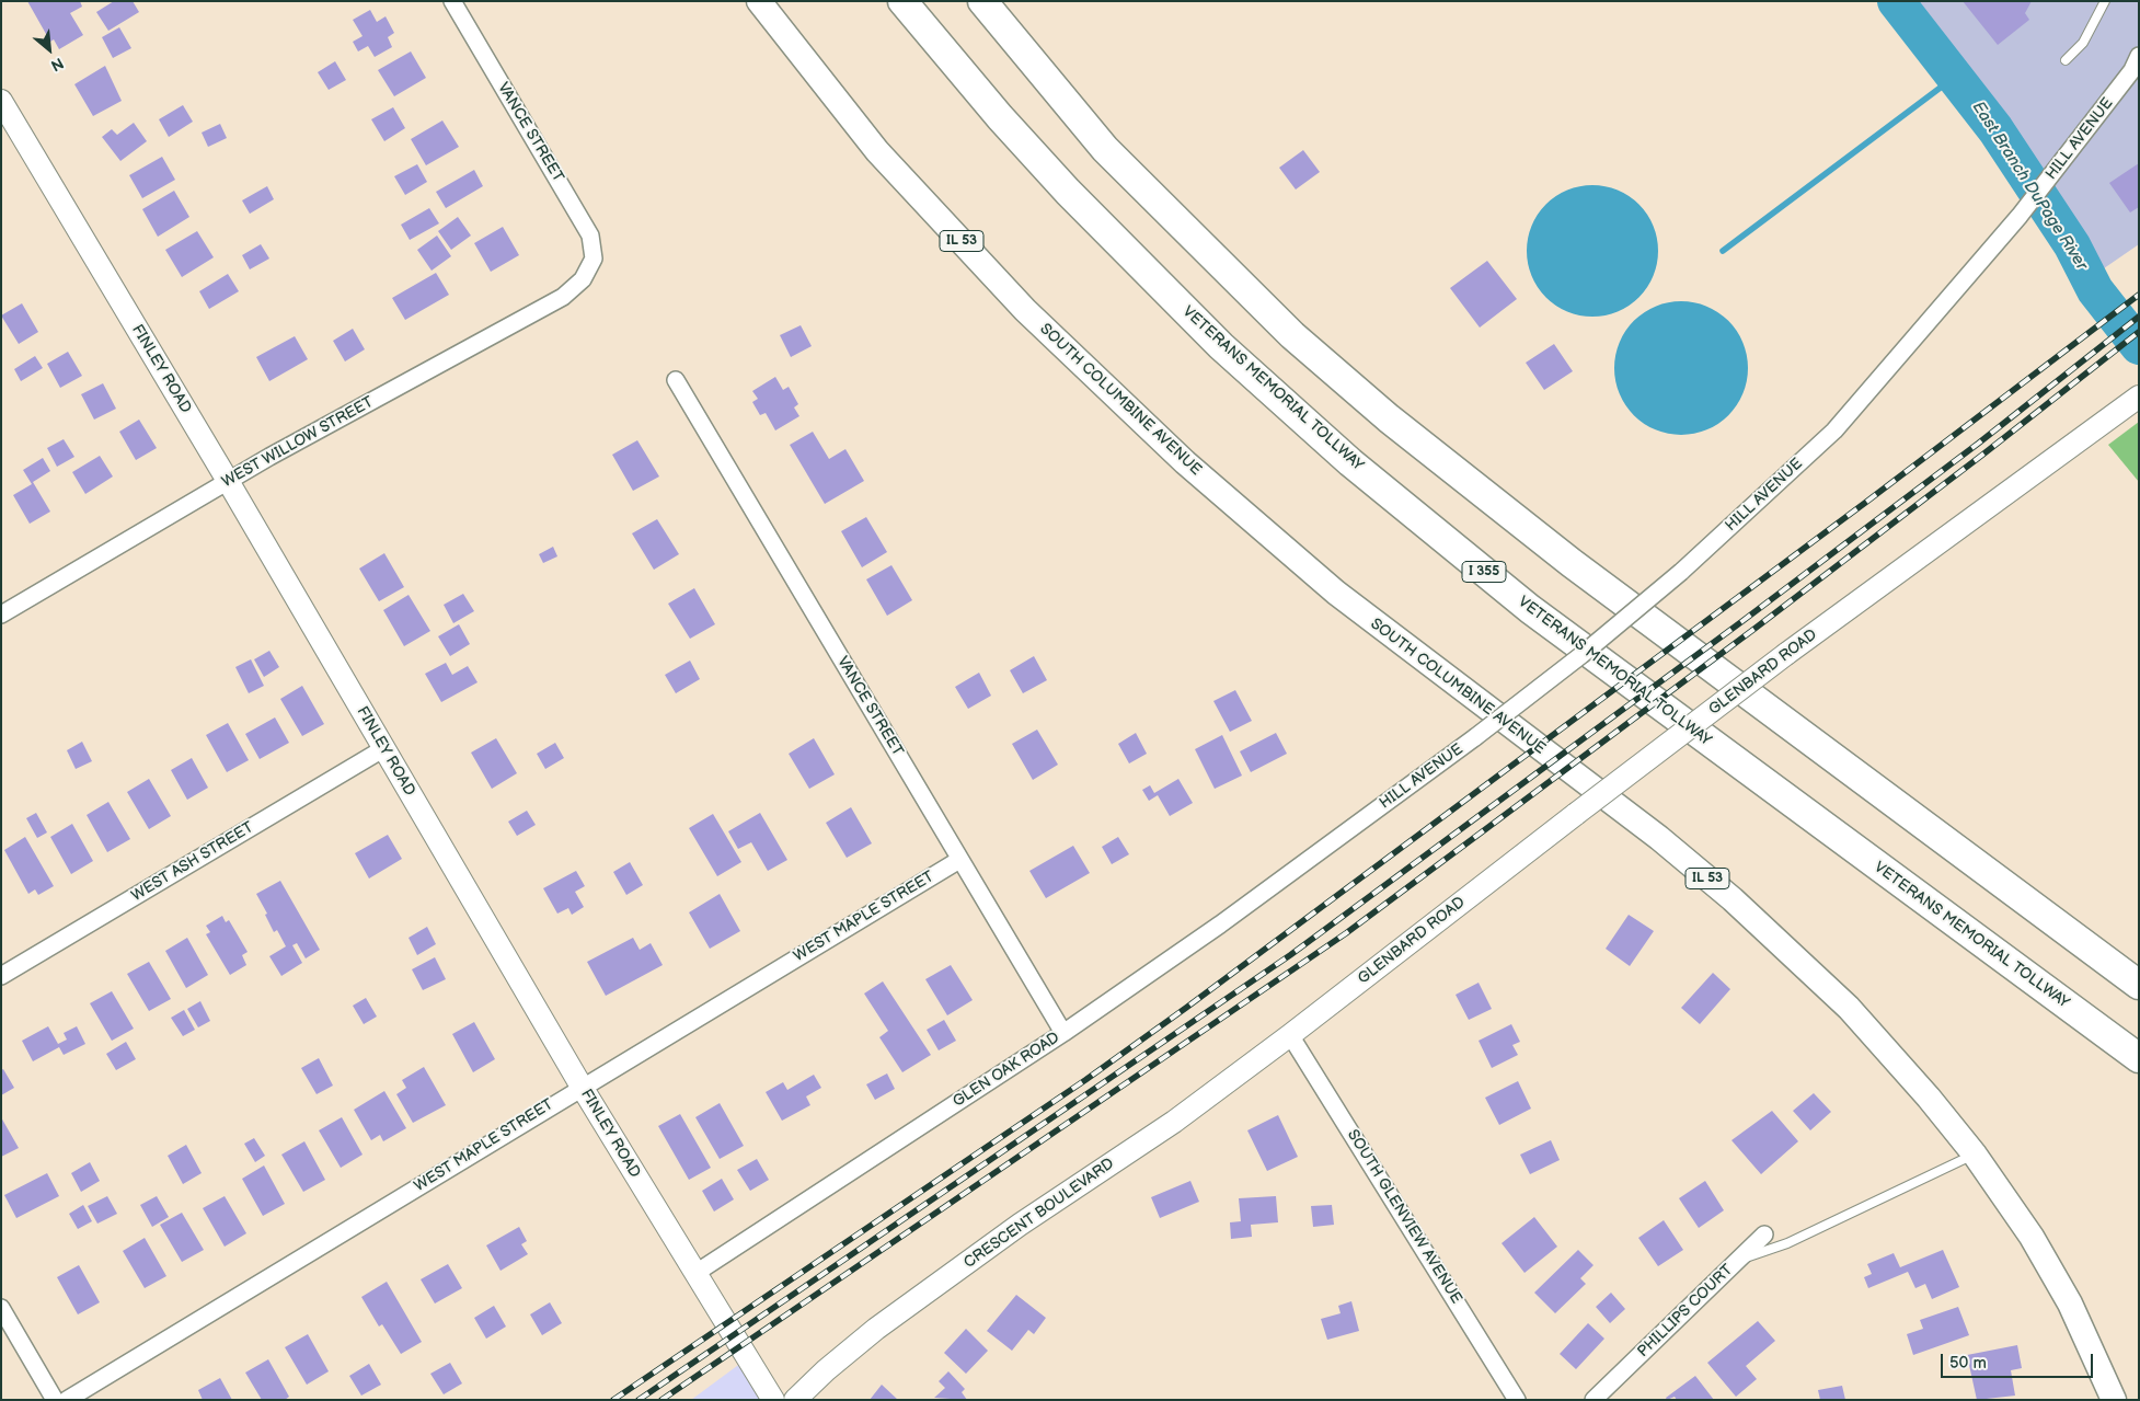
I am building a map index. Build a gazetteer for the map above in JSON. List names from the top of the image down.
{
  "streets": {
    "highway": ["VETERANS MEMORIAL TOLLWAY", "I 355"],
    "main road": ["IL 53", "SOUTH COLUMBINE AVENUE"],
    "street": [
      "VANCE STREET",
      "HILL AVENUE",
      "FINLEY ROAD",
      "WEST WILLOW STREET",
      "GLENBARD ROAD",
      "WEST ASH STREET",
      "WEST MAPLE STREET",
      "GLEN OAK ROAD",
      "CRESCENT BOULEVARD",
      "SOUTH GLENVIEW AVENUE",
      "PHILLIPS COURT"
    ]
  },
  "crossings": [
    ["VANCE STREET", "WEST WILLOW STREET"],
    ["VANCE STREET", "WEST MAPLE STREET"],
    ["VANCE STREET", "GLEN OAK ROAD"],
    ["HILL AVENUE", "GLEN OAK ROAD"],
    ["FINLEY ROAD", "WEST WILLOW STREET"],
    ["FINLEY ROAD", "WEST ASH STREET"],
    ["FINLEY ROAD", "WEST MAPLE STREET"],
    ["FINLEY ROAD", "GLEN OAK ROAD"],
    ["GLENBARD ROAD", "CRESCENT BOULEVARD"],
    ["GLENBARD ROAD", "SOUTH GLENVIEW AVENUE"],
    ["CRESCENT BOULEVARD", "SOUTH GLENVIEW AVENUE"]
  ],
  "water": ["East Branch DuPage River"],
  "scale_bar": "50 m",
  "north": "bottom right"
}
